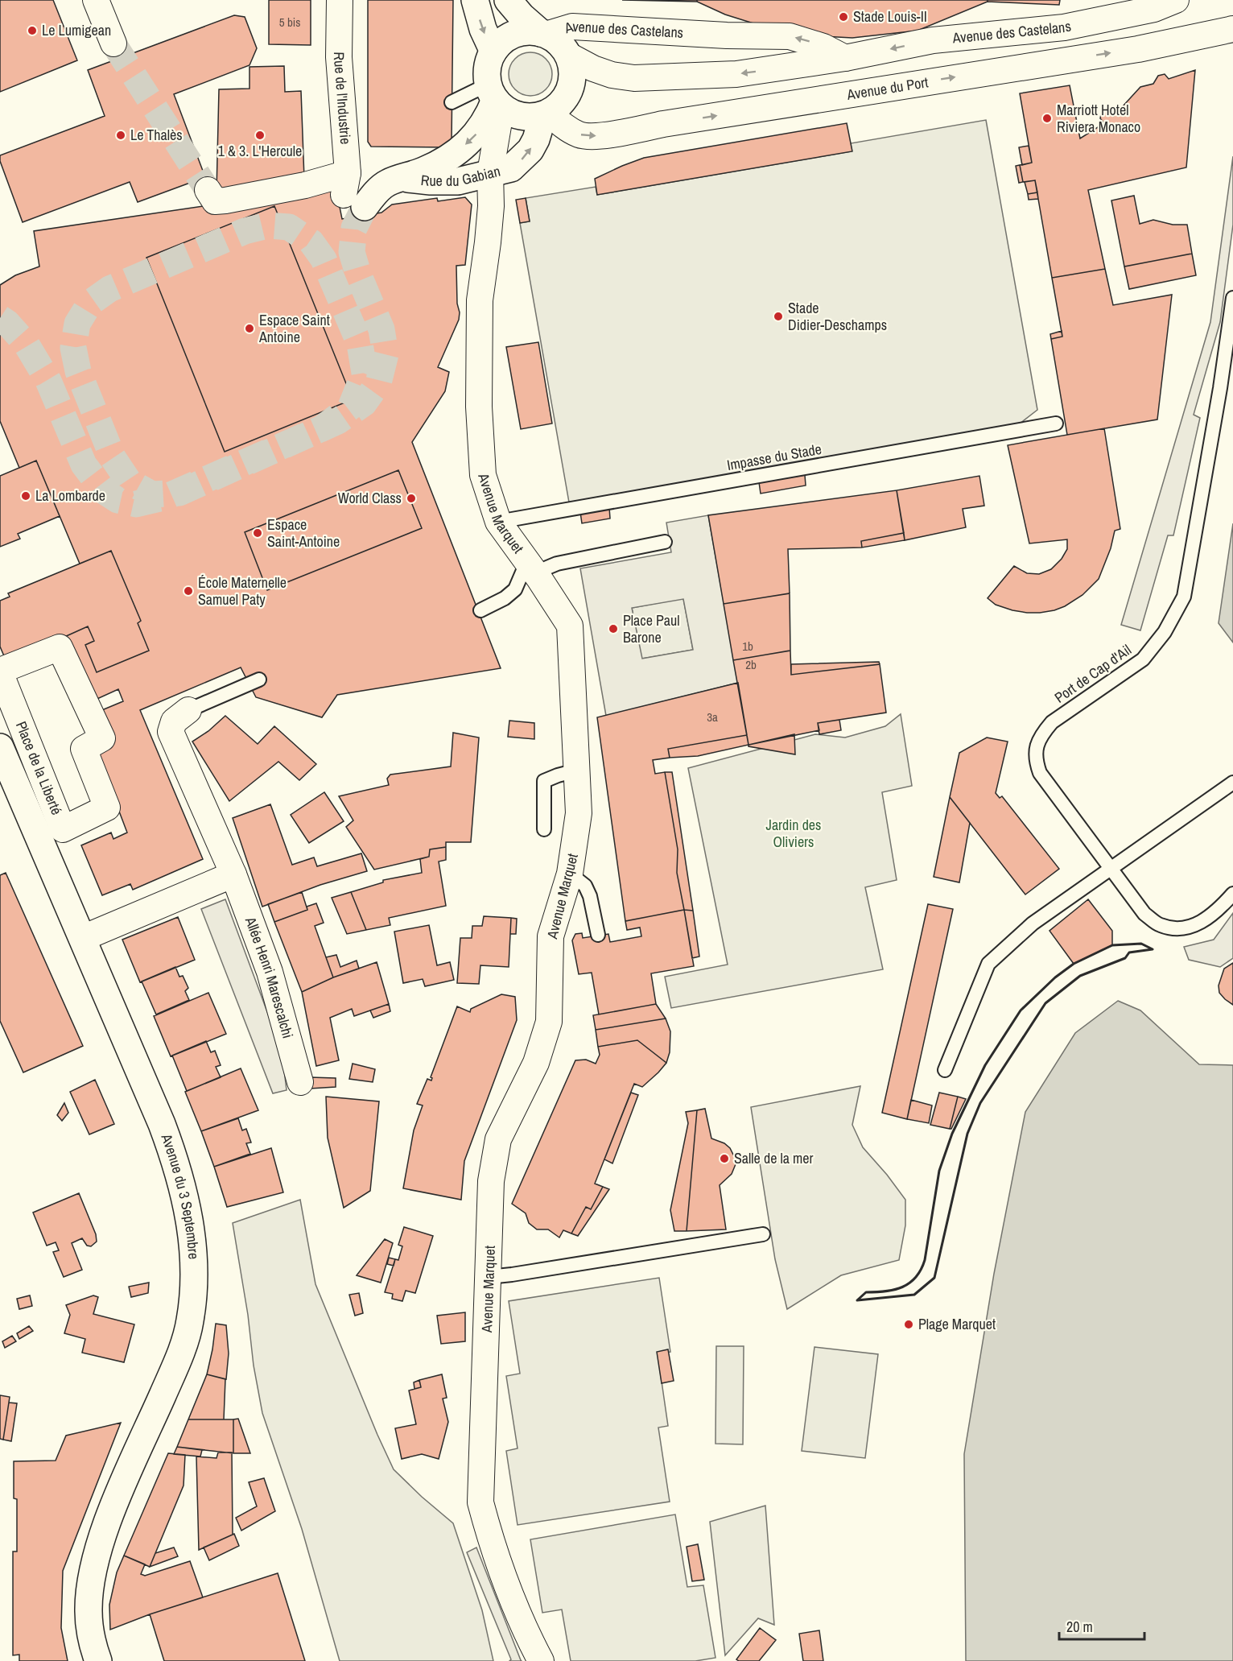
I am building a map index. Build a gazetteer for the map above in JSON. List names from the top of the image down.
{
  "streets": {
    "main road": ["Rue du Gabian", "Avenue du 3 Septembre"],
    "street": [
      "Avenue des Castelans",
      "Avenue du Port",
      "Rue de l'Industrie",
      "Avenue Marquet",
      "Place de la Liberté",
      "Allée Henri Marescalchi"
    ],
    "lane": ["Impasse du Stade", "Port de Cap d'Ail"]
  },
  "crossings": [
    ["Avenue des Castelans", "Avenue du Port"],
    ["Avenue des Castelans", "Rue du Gabian"],
    ["Avenue des Castelans", "Avenue Marquet"],
    ["Avenue du Port", "Rue du Gabian"],
    ["Avenue du Port", "Avenue Marquet"],
    ["Rue de l'Industrie", "Rue du Gabian"],
    ["Rue du Gabian", "Avenue Marquet"],
    ["Impasse du Stade", "Avenue Marquet"]
  ],
  "one_way": ["Avenue des Castelans", "Avenue du Port"],
  "parks": ["Jardin des Oliviers"],
  "places": [
    "Stade Louis-II",
    "Le Lumigean",
    "Marriott Hotel Riviera Monaco",
    "Le Thalès",
    "1 & 3. L'Hercule",
    "Stade Didier-Deschamps",
    "Espace Saint Antoine",
    "La Lombarde",
    "World Class",
    "Espace Saint-Antoine",
    "École Maternelle Samuel Paty",
    "Place Paul Barone",
    "Salle de la mer",
    "Plage Marquet"
  ],
  "house_numbers": [
    "5 bis",
    "1b",
    "2b",
    "3a"
  ],
  "scale_bar": "20 m"
}
